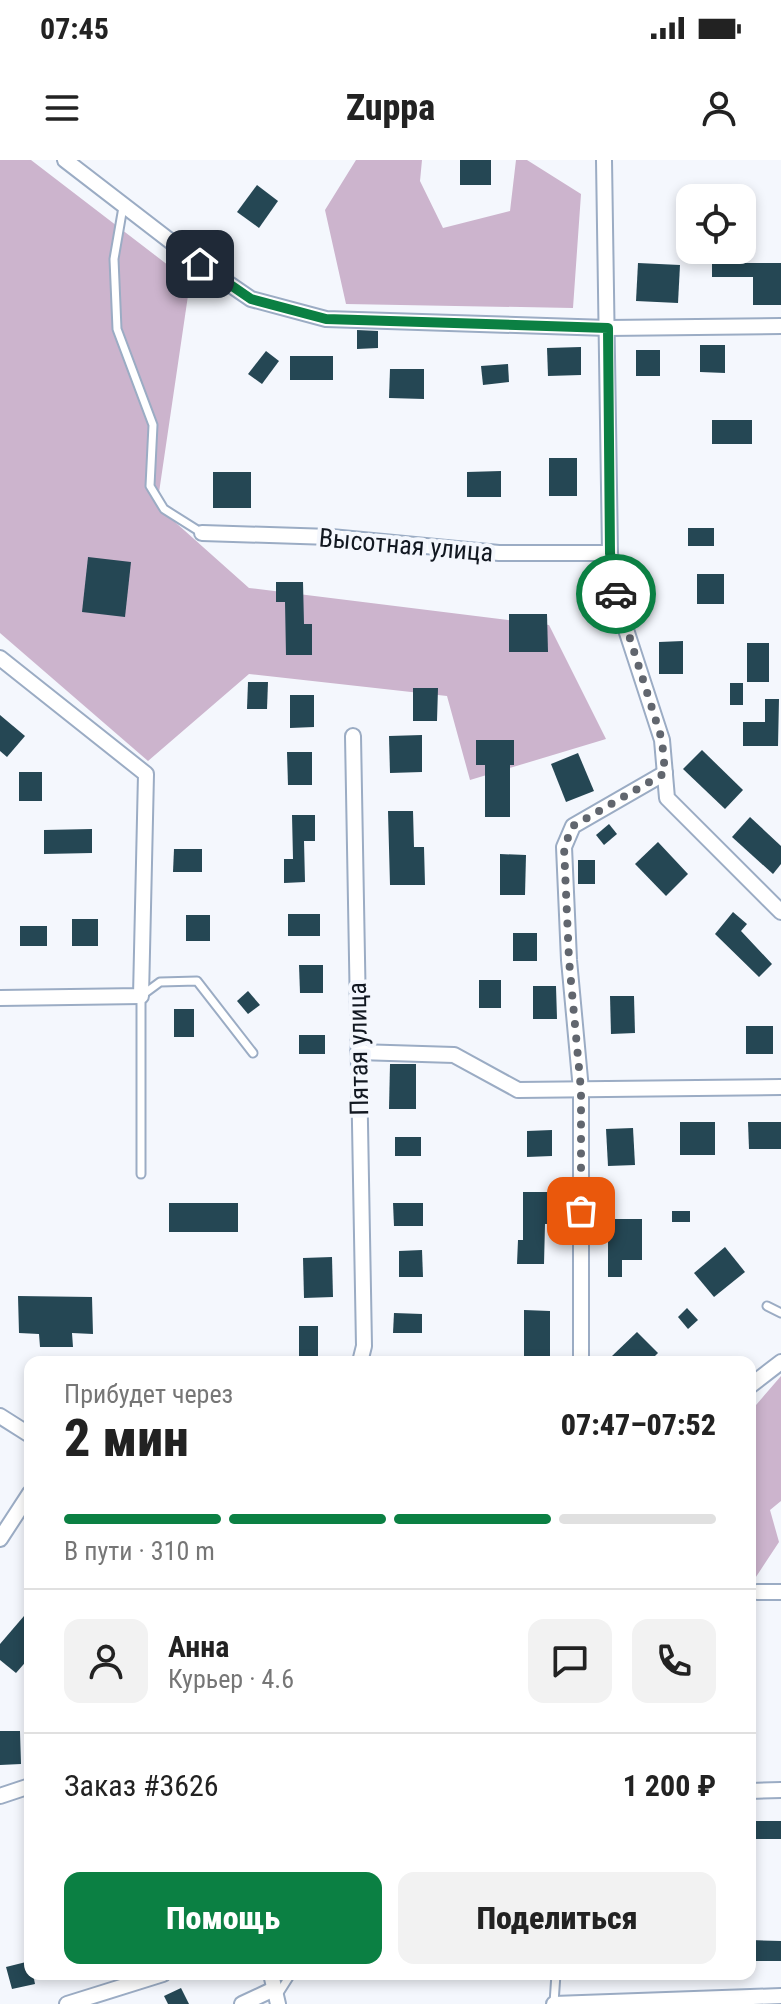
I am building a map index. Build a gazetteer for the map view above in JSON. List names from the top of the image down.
{
  "streets": {
    "street": ["Высотная улица", "Пятая улица"]
  },
  "page": {
    "status": "07:45",
    "header": "Zuppa",
    "heading": ["2 мин", "Прибудет через", "07:47–07:52"],
    "panel": [
      "Анна",
      "Курьер · 4.6",
      "Заказ #3626",
      "1 200 ₽"
    ],
    "bar": "В пути · 310 m",
    "buttons": ["Помощь", "Поделиться"]
  }
}
